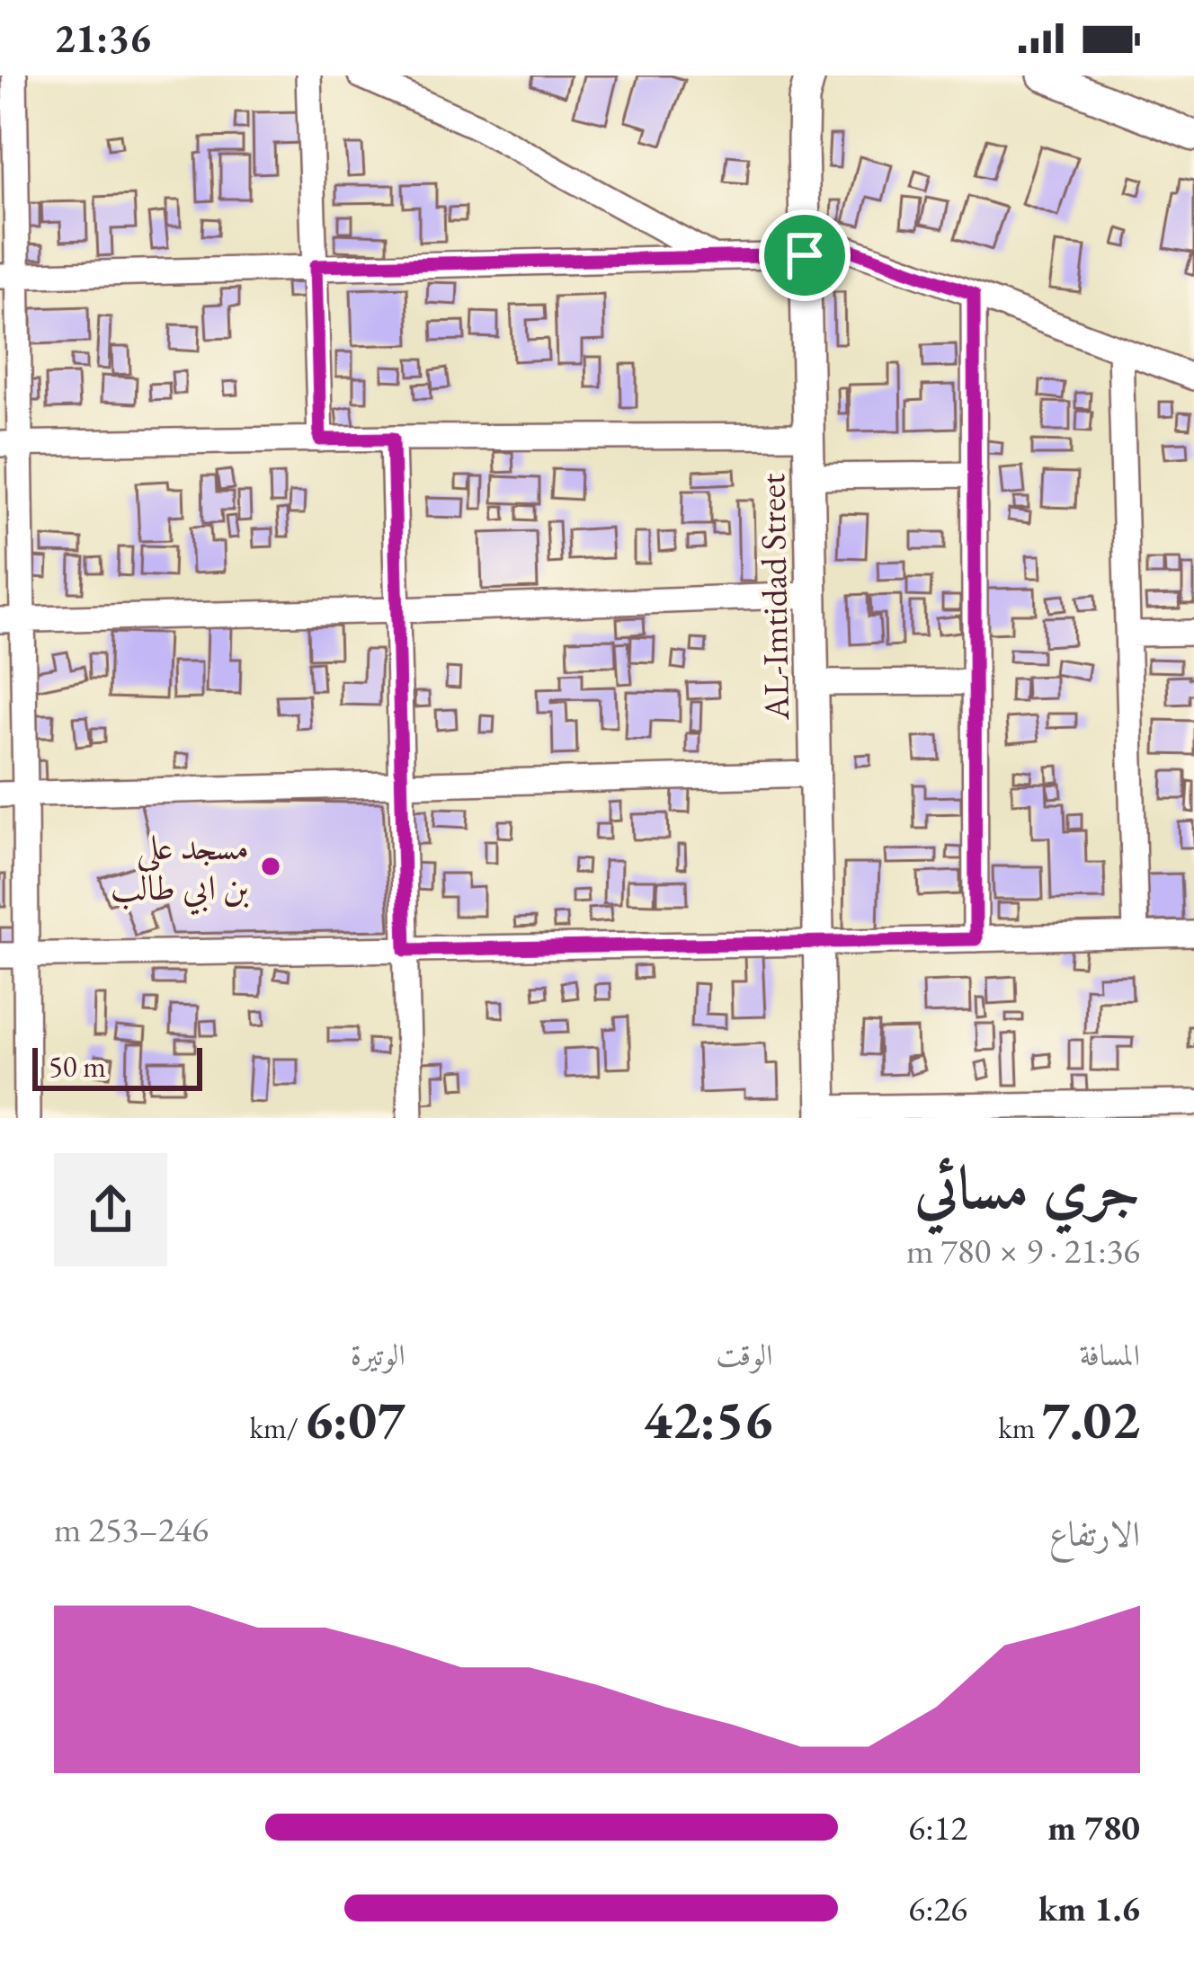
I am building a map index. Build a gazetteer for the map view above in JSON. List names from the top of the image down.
{
  "streets": {
    "street": ["AL-Imtidad Street"]
  },
  "places": ["مسجد علي بن ابي طالب"],
  "scale_bar": "50 m",
  "page": {
    "status": "21:36",
    "scale": "50 m",
    "heading": ["جري مسائي", "21:36 · 9 × 780 m"],
    "stats": [
      ["المسافة", "7.02 km"],
      ["الوقت", "42:56"],
      ["الوتيرة", "6:07 /km"]
    ],
    "chart": ["الارتفاع", "246–253 m"],
    "list": [
      {
        "name": "780 m",
        "note": "6:12"
      },
      {
        "name": "1.6 km",
        "note": "6:26"
      }
    ]
  }
}
